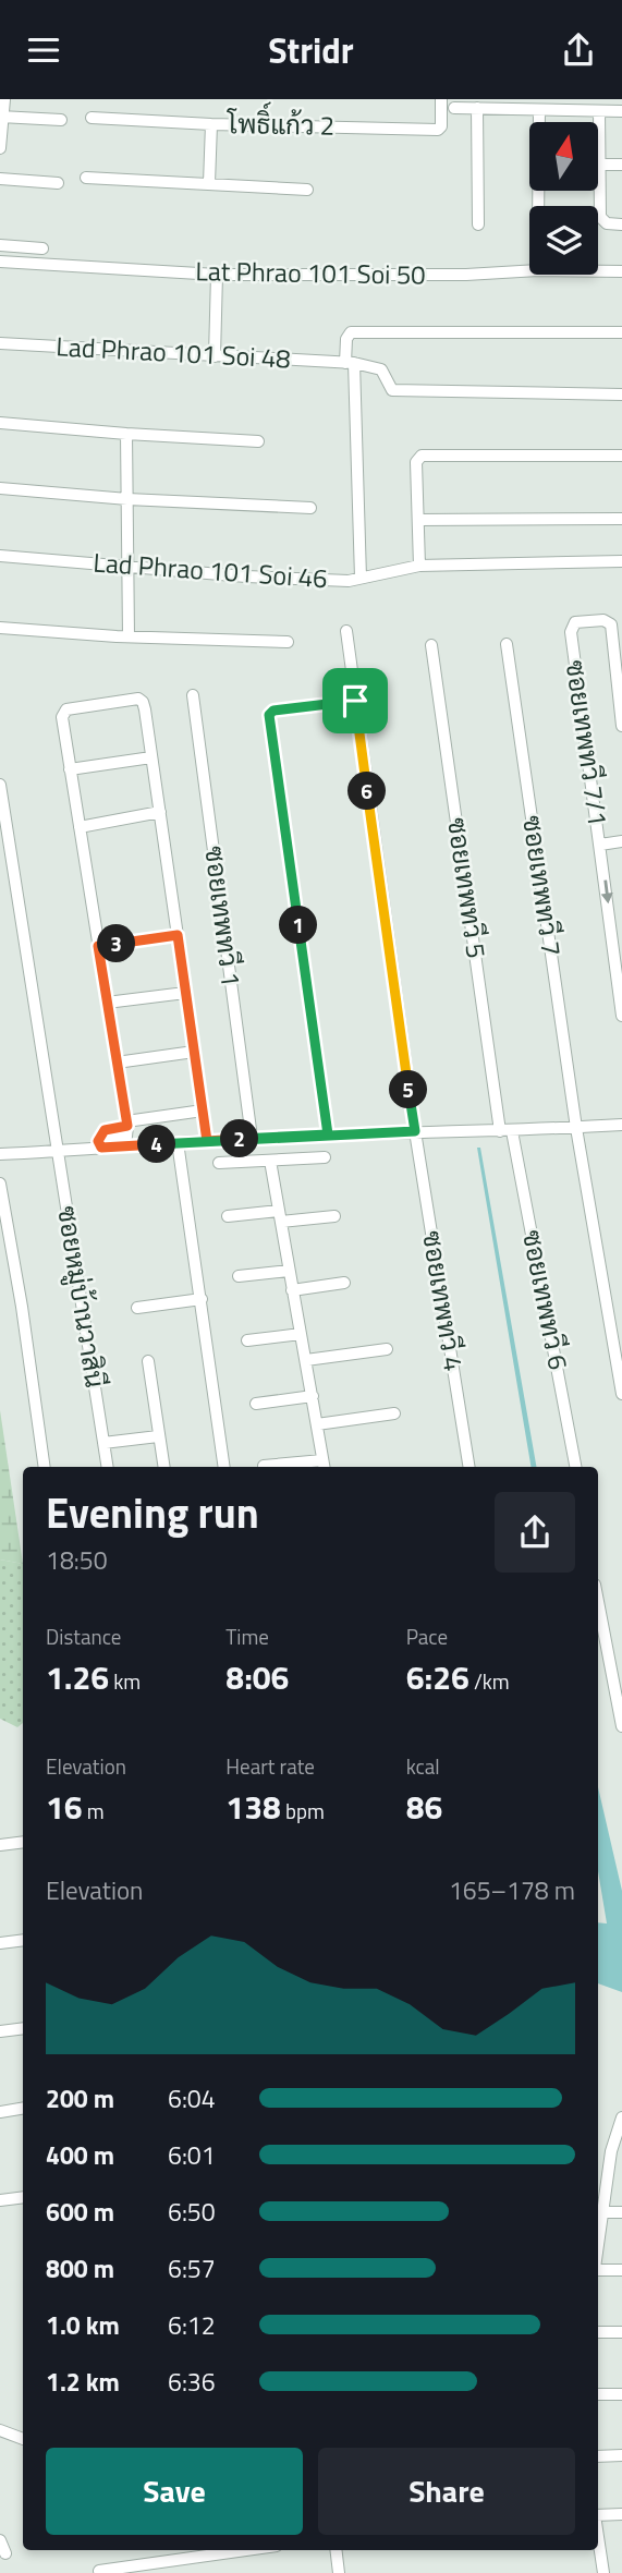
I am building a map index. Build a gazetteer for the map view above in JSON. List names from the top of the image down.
{
  "streets": {
    "street": [
      "โพธิ์แก้ว 2",
      "Lat Phrao 101 Soi 50",
      "Lad Phrao 101 Soi 48",
      "Lad Phrao 101 Soi 46",
      "ซอยเทพทวี 7/1",
      "ซอยเทพทวี 7",
      "ซอยเทพทวี 5",
      "ซอยเทพทวี 1",
      "ซอยหมู่บ้านวาสินี",
      "ซอยเทพทวี 6",
      "ซอยเทพทวี 4"
    ]
  },
  "crossings": [
    ["ซอยเทพทวี 5", "ซอยเทพทวี 6"]
  ],
  "north": "top",
  "page": {
    "header": "Stridr",
    "pins": [
      "6",
      "1",
      "3",
      "5",
      "2",
      "4"
    ],
    "heading": ["Evening run", "18:50"],
    "stats": [
      ["Distance", "1.26 km"],
      ["Time", "8:06"],
      ["Pace", "6:26 /km"],
      ["Elevation", "16 m"],
      ["Heart rate", "138 bpm"],
      ["kcal", "86"]
    ],
    "chart": ["Elevation", "165–178 m"],
    "list": [
      {
        "name": "200 m",
        "note": "6:04"
      },
      {
        "name": "400 m",
        "note": "6:01"
      },
      {
        "name": "600 m",
        "note": "6:50"
      },
      {
        "name": "800 m",
        "note": "6:57"
      },
      {
        "name": "1.0 km",
        "note": "6:12"
      },
      {
        "name": "1.2 km",
        "note": "6:36"
      }
    ],
    "buttons": ["Save", "Share"]
  }
}
